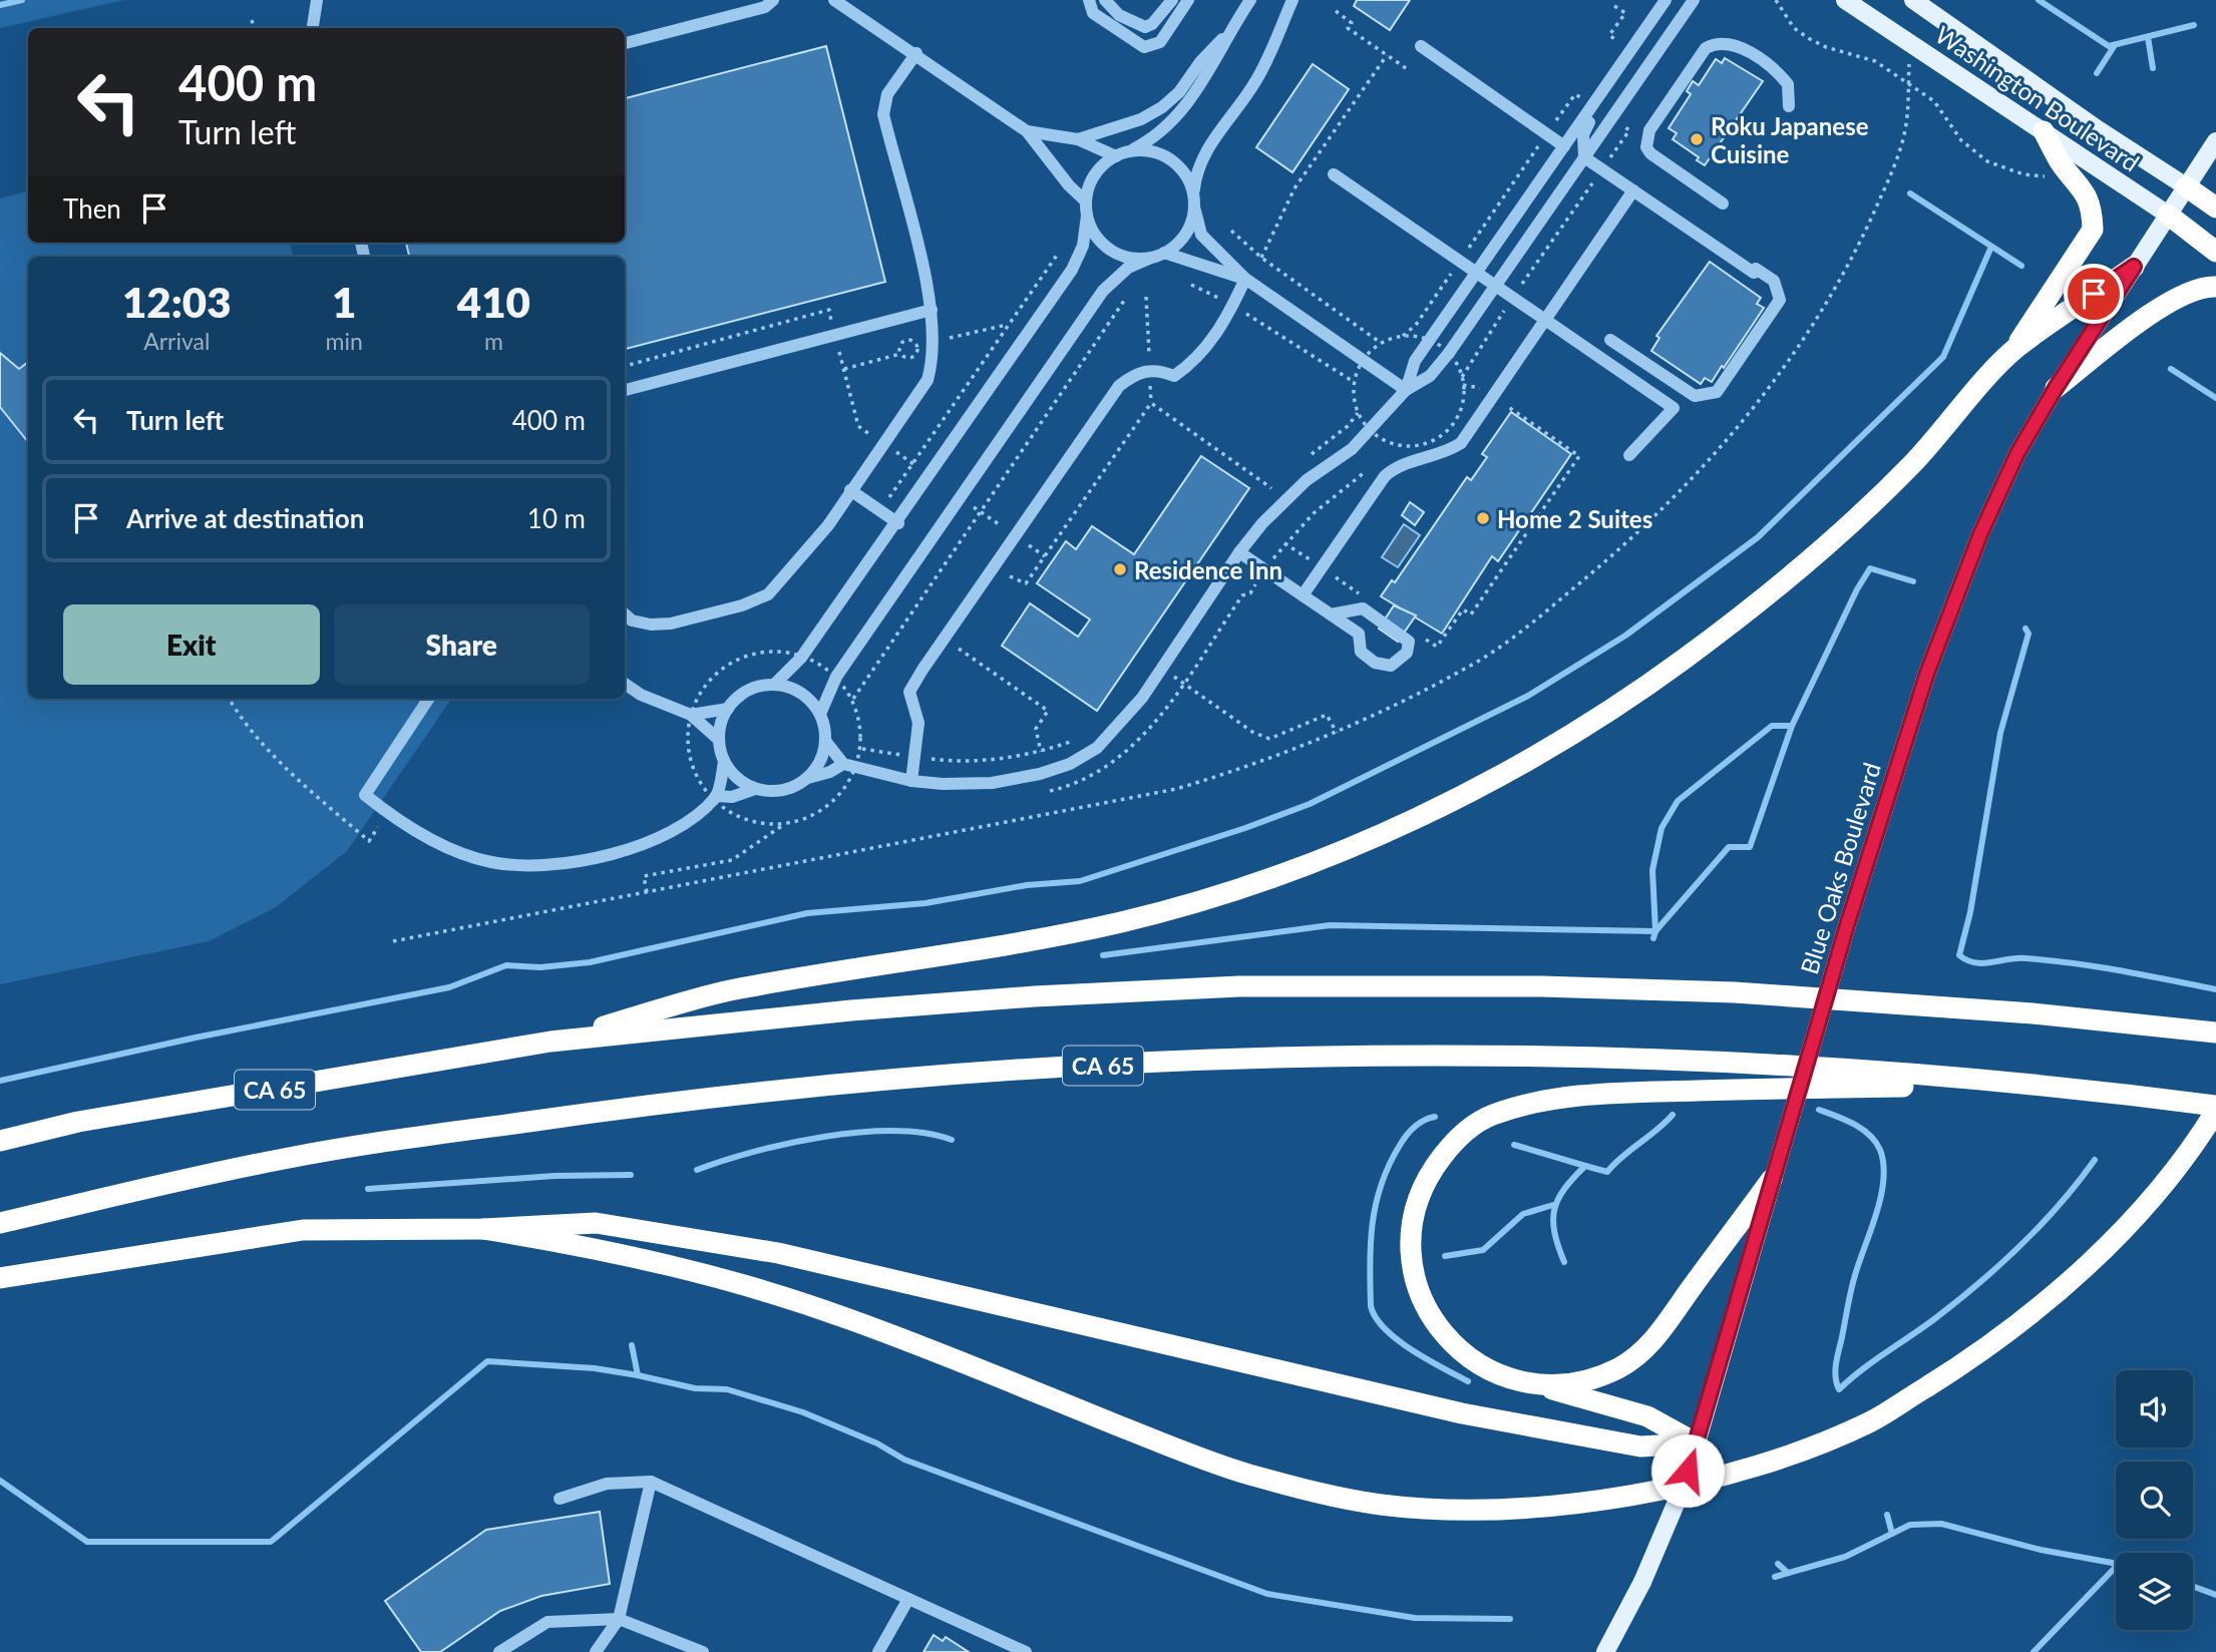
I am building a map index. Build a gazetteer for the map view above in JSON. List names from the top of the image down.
{
  "streets": {
    "highway": ["CA 65"],
    "main road": ["Washington Boulevard", "Blue Oaks Boulevard"]
  },
  "crossings": [
    ["Washington Boulevard", "Blue Oaks Boulevard"]
  ],
  "places": ["Roku Japanese Cuisine", "Home 2 Suites", "Residence Inn"],
  "page": {
    "turn": ["400 m", "Turn left"],
    "then": "Then",
    "eta": [
      "12:03",
      "Arrival",
      "1",
      "min",
      "410",
      "m"
    ],
    "list": [
      {
        "name": "Turn left",
        "value": "400 m"
      },
      {
        "name": "Arrive at destination",
        "value": "10 m"
      }
    ],
    "buttons": ["Exit", "Share"]
  }
}
